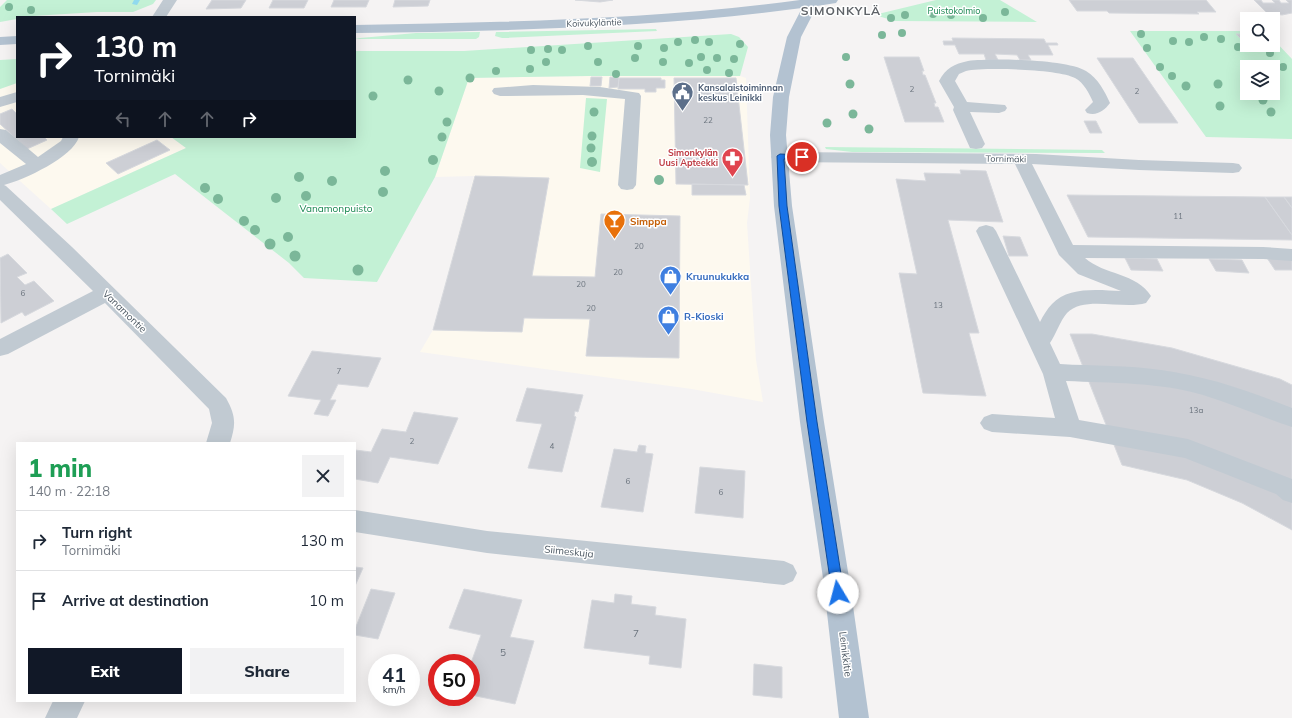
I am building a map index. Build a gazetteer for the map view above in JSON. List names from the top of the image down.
{
  "streets": {
    "main road": ["Koivukyläntie", "Leinikkitie"],
    "street": ["Tornimäki", "Vanamontie", "Siimeskuja"]
  },
  "crossings": [
    ["Koivukyläntie", "Leinikkitie"],
    ["Tornimäki", "Leinikkitie"]
  ],
  "districts": ["SIMONKYLÄ"],
  "parks": ["Puistokolmio", "Vanamonpuisto"],
  "places": {
    "public building": ["Kansalaistoiminnan keskus Leinikki"],
    "pharmacy": ["Simonkylän Uusi Apteekki"],
    "bar": ["Simppa"],
    "shop": ["Kruunukukka", "R-Kioski"]
  },
  "house_numbers": [
    "2",
    "2",
    "22",
    "11",
    "20",
    "20",
    "20",
    "6",
    "13",
    "20",
    "7",
    "13a",
    "2",
    "4",
    "6",
    "6",
    "7",
    "5"
  ],
  "page": {
    "turn": ["130 m", "Tornimäki"],
    "heading": ["1 min", "140 m · 22:18"],
    "list": [
      {
        "name": "Turn right",
        "note": "Tornimäki",
        "value": "130 m"
      },
      {
        "name": "Arrive at destination",
        "value": "10 m"
      }
    ],
    "buttons": ["Exit", "Share"],
    "speed": "41 km/h",
    "limit": "50"
  }
}
